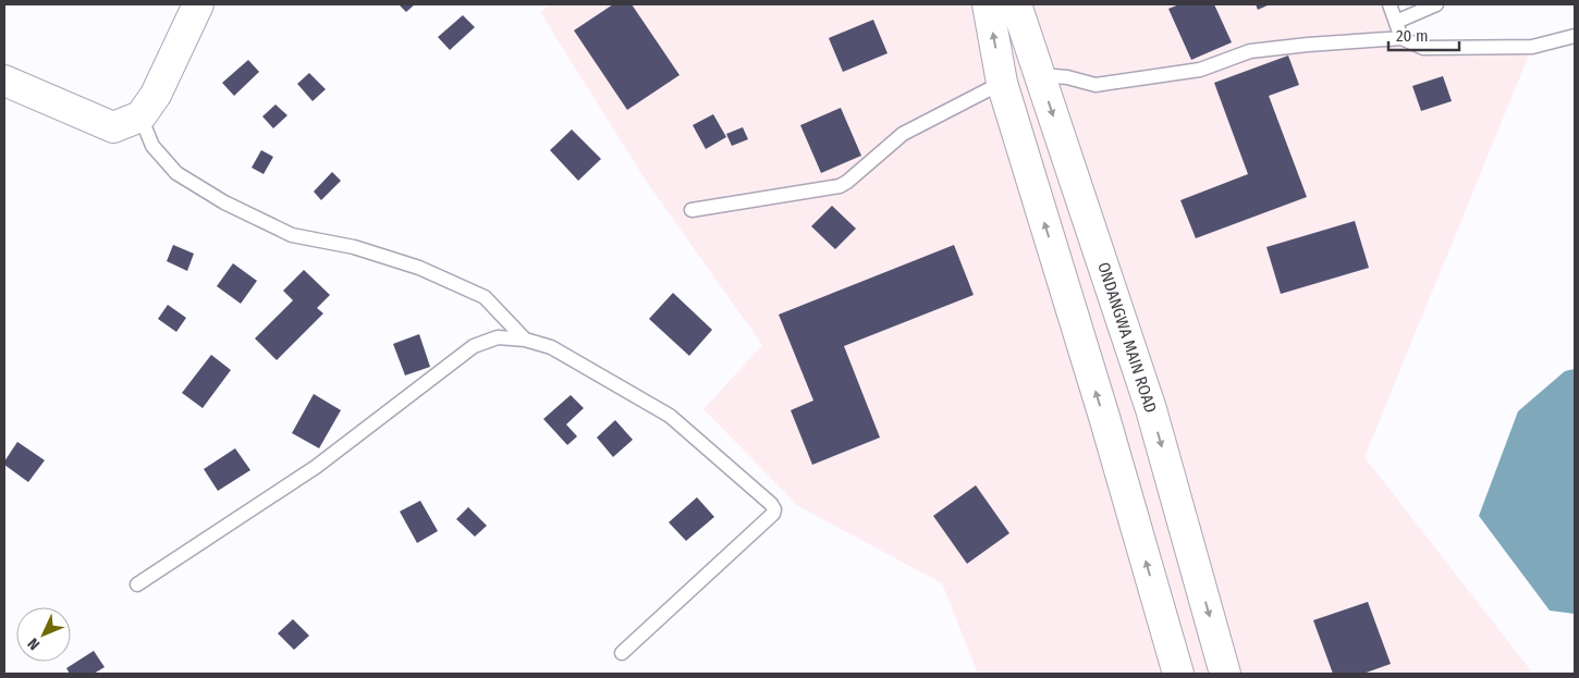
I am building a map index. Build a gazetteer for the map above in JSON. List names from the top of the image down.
{
  "streets": {
    "main road": ["ONDANGWA MAIN ROAD"]
  },
  "scale_bar": "20 m",
  "north": "bottom left"
}
